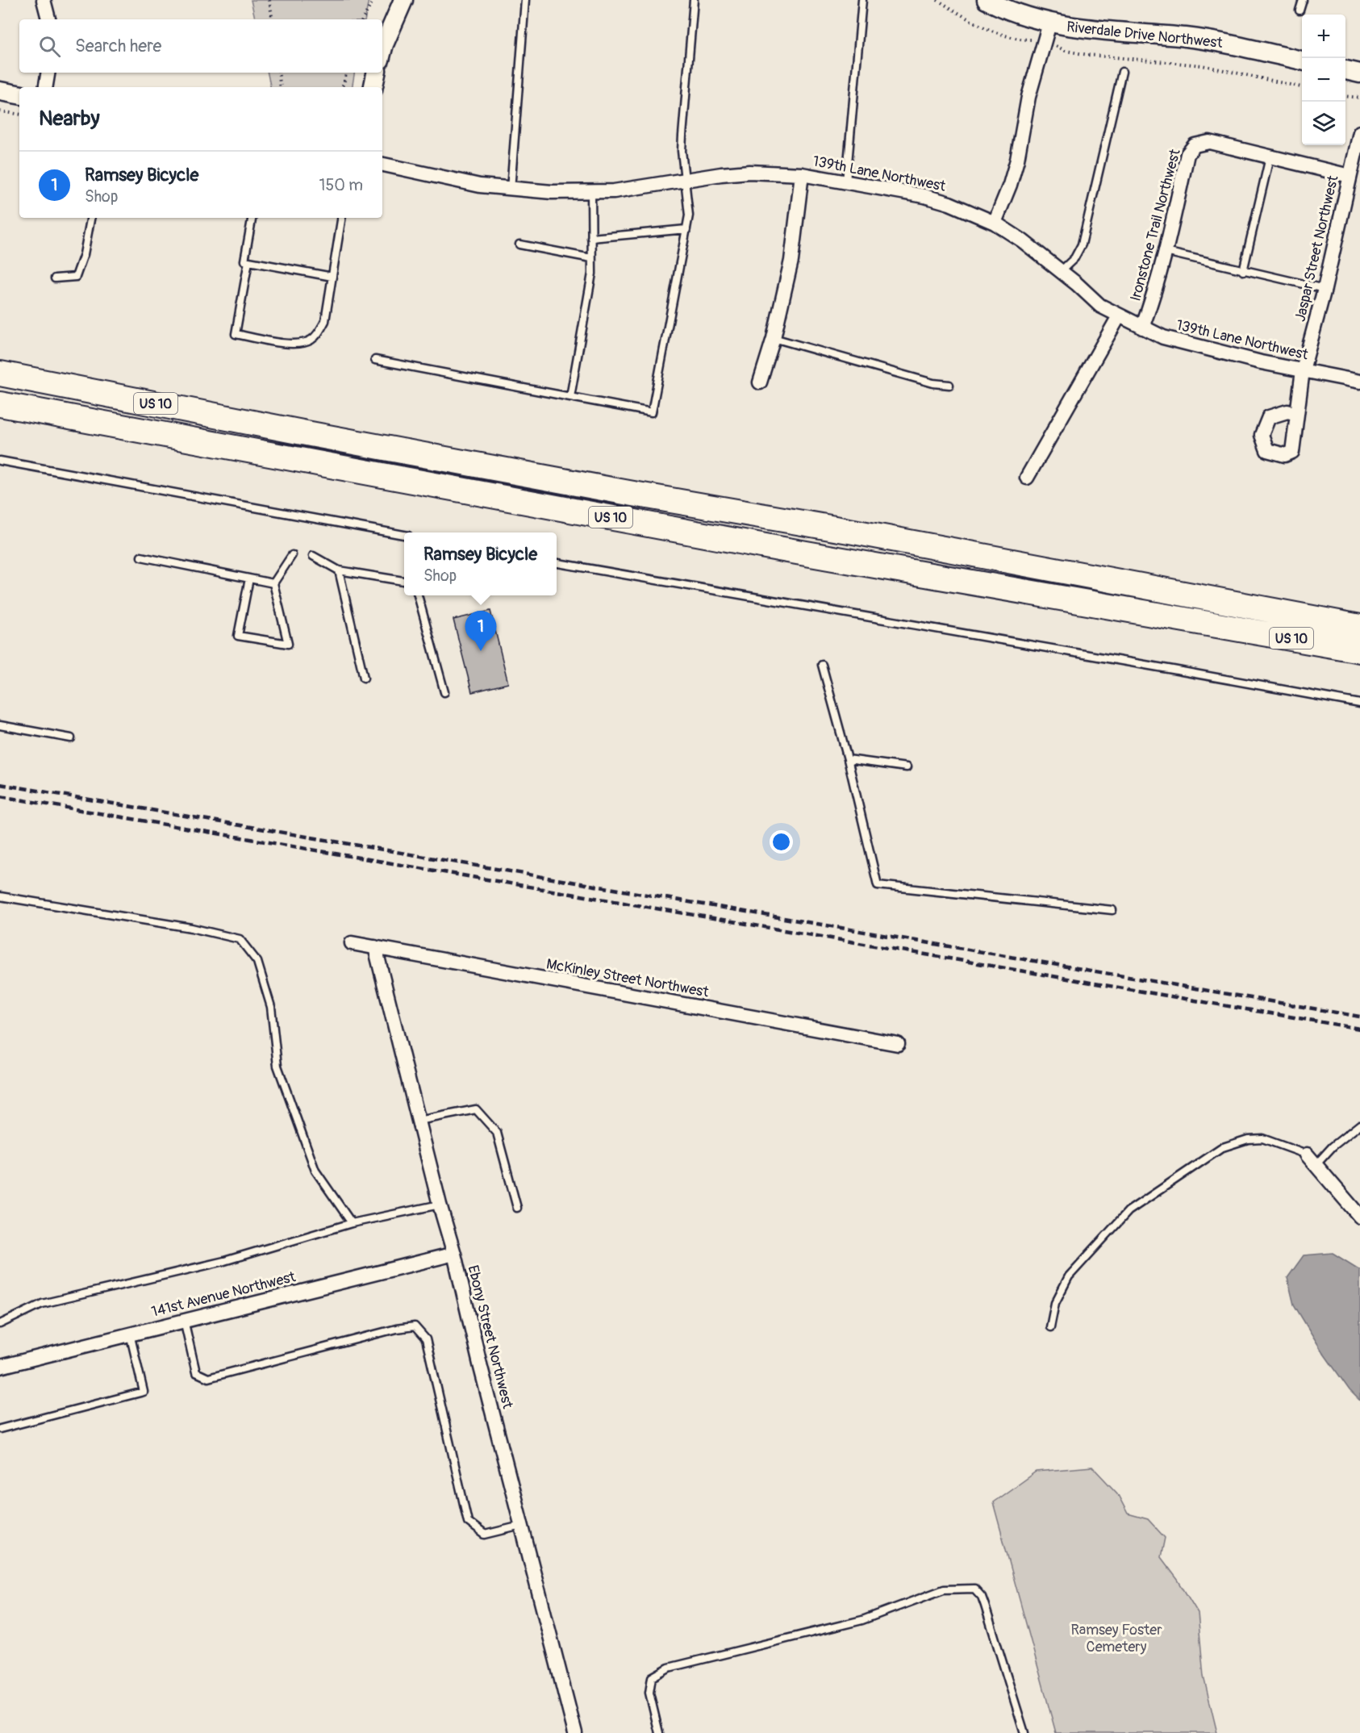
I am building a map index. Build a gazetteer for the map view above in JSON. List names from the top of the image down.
{
  "streets": {
    "highway": ["US 10"],
    "street": [
      "Riverdale Drive Northwest",
      "139th Lane Northwest",
      "Ironstone Trail Northwest",
      "Jaspar Street Northwest",
      "McKinley Street Northwest",
      "141st Avenue Northwest",
      "Ebony Street Northwest"
    ]
  },
  "crossings": [
    ["139th Lane Northwest", "Ironstone Trail Northwest"],
    ["139th Lane Northwest", "Jaspar Street Northwest"],
    ["Ironstone Trail Northwest", "Jaspar Street Northwest"],
    ["McKinley Street Northwest", "Ebony Street Northwest"],
    ["141st Avenue Northwest", "Ebony Street Northwest"]
  ],
  "parks": ["Ramsey Foster Cemetery"],
  "page": {
    "map_buttons": ["+", "−"],
    "search": "Search here",
    "heading": "Nearby",
    "list": [
      {
        "mark": "1",
        "name": "Ramsey Bicycle",
        "note": "Shop",
        "value": "150 m"
      }
    ],
    "popup": ["Ramsey Bicycle", "Shop"],
    "pins": "1"
  }
}
